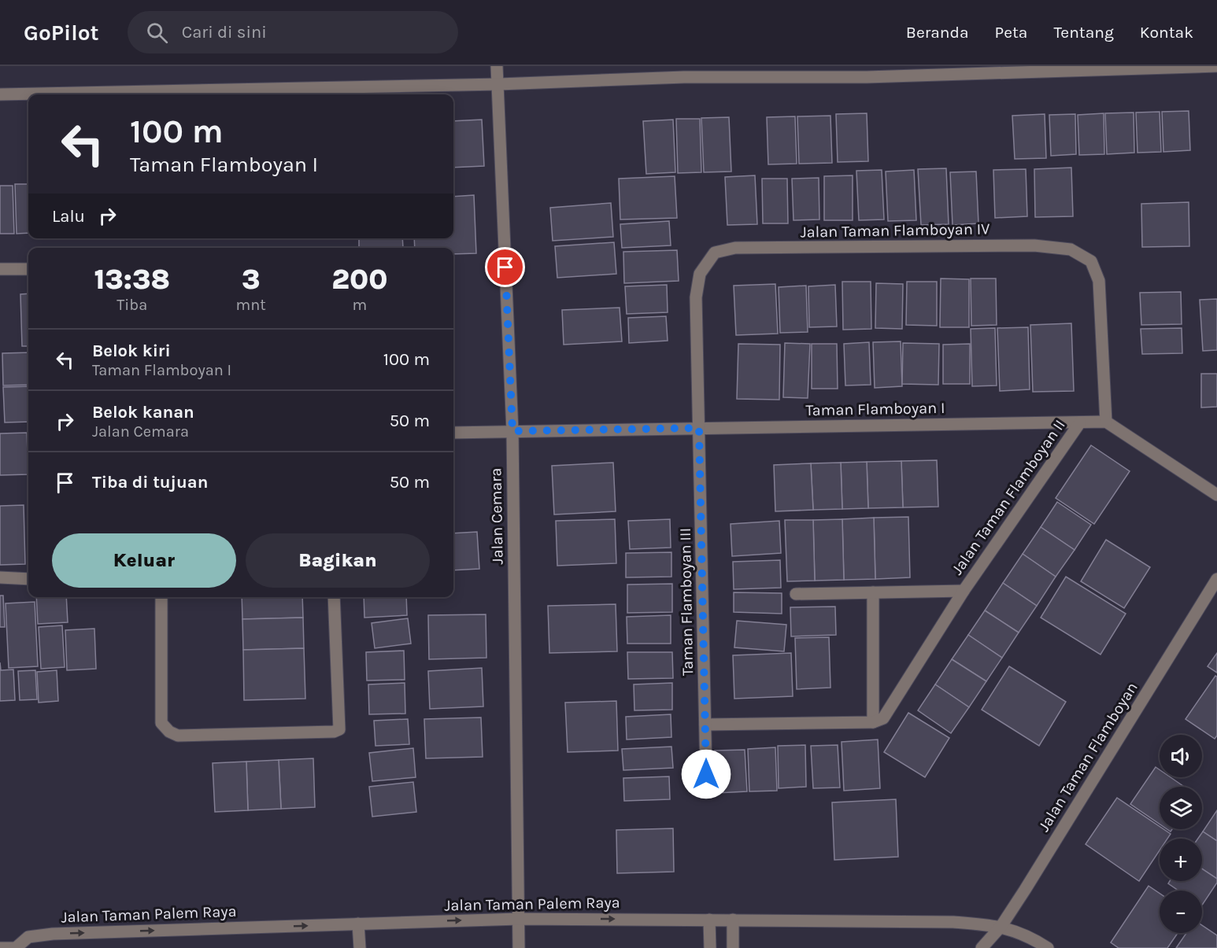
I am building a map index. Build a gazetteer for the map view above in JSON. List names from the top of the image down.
{
  "streets": {
    "street": [
      "Jalan Taman Flamboyan IV",
      "Taman Flamboyan I",
      "Jalan Taman Flamboyan II",
      "Jalan Cemara",
      "Taman Flamboyan III",
      "Jalan Taman Flamboyan",
      "Jalan Taman Palem Raya"
    ]
  },
  "crossings": [
    ["Jalan Taman Flamboyan IV", "Taman Flamboyan I"],
    ["Jalan Taman Flamboyan IV", "Taman Flamboyan III"],
    ["Taman Flamboyan I", "Jalan Taman Flamboyan II"],
    ["Taman Flamboyan I", "Jalan Cemara"],
    ["Taman Flamboyan I", "Taman Flamboyan III"],
    ["Jalan Cemara", "Jalan Taman Palem Raya"],
    ["Jalan Taman Flamboyan", "Jalan Taman Palem Raya"]
  ],
  "one_way": ["Jalan Taman Palem Raya"],
  "page": {
    "header": "GoPilot",
    "search": "Cari di sini",
    "nav": [
      "Beranda",
      "Peta",
      "Tentang",
      "Kontak"
    ],
    "turn": ["100 m", "Taman Flamboyan I"],
    "then": "Lalu",
    "eta": [
      "13:38",
      "Tiba",
      "3",
      "mnt",
      "200",
      "m"
    ],
    "list": [
      {
        "name": "Belok kiri",
        "note": "Taman Flamboyan I",
        "value": "100 m"
      },
      {
        "name": "Belok kanan",
        "note": "Jalan Cemara",
        "value": "50 m"
      },
      {
        "name": "Tiba di tujuan",
        "value": "50 m"
      }
    ],
    "buttons": ["Keluar", "Bagikan"],
    "map_buttons": ["+", "−"]
  }
}
